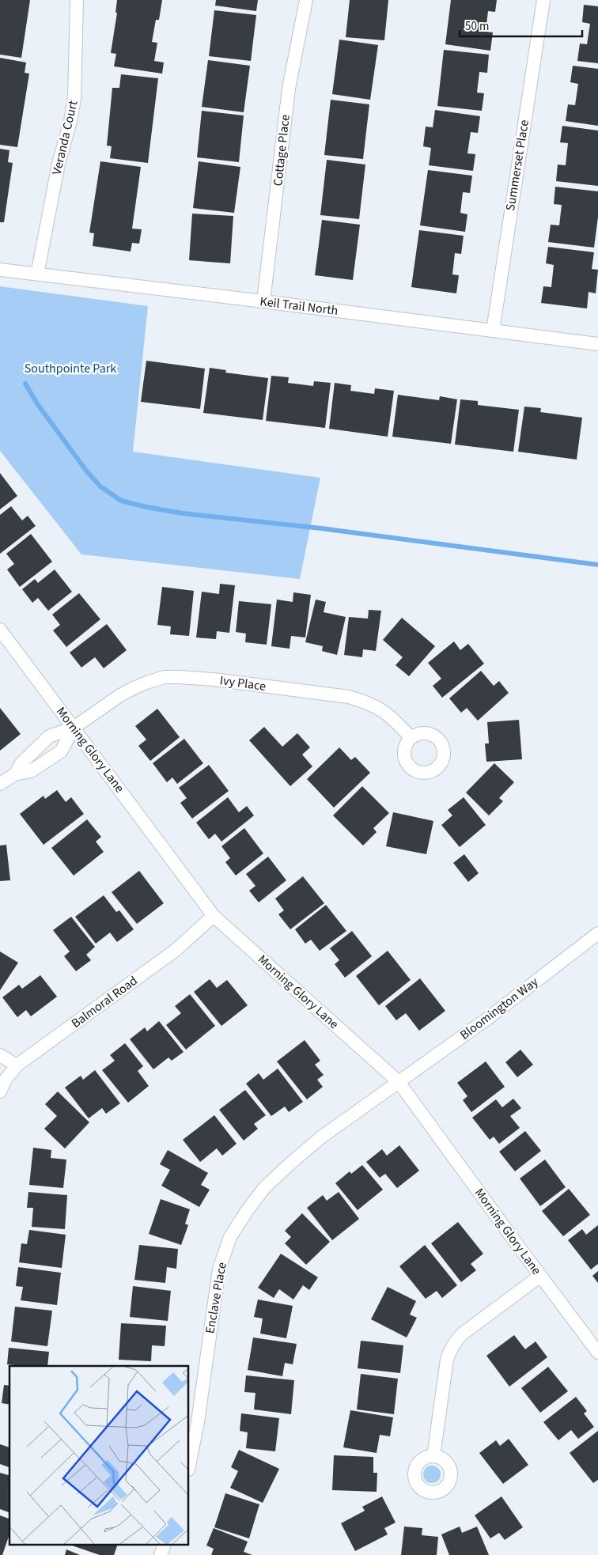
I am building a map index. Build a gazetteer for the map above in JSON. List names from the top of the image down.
{
  "streets": {
    "street": [
      "Veranda Court",
      "Cottage Place",
      "Summerset Place",
      "Keil Trail North",
      "Ivy Place",
      "Morning Glory Lane",
      "Balmoral Road",
      "Bloomington Way",
      "Enclave Place"
    ]
  },
  "crossings": [
    ["Veranda Court", "Keil Trail North"],
    ["Cottage Place", "Keil Trail North"],
    ["Summerset Place", "Keil Trail North"],
    ["Ivy Place", "Morning Glory Lane"],
    ["Morning Glory Lane", "Balmoral Road"],
    ["Morning Glory Lane", "Bloomington Way"],
    ["Morning Glory Lane", "Enclave Place"],
    ["Bloomington Way", "Enclave Place"]
  ],
  "parks": ["Southpointe Park"],
  "scale_bar": "50 m"
}
